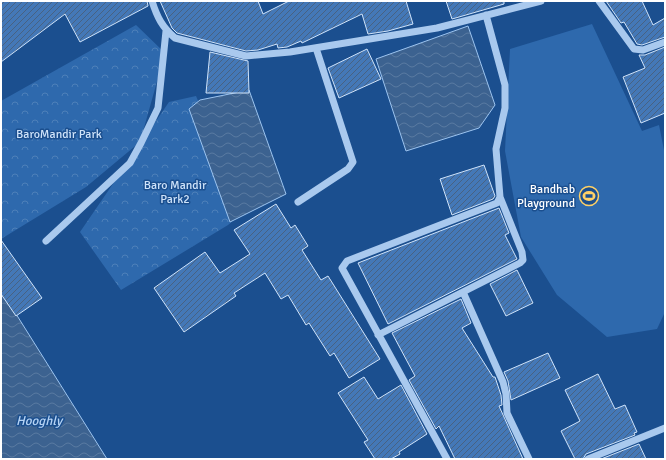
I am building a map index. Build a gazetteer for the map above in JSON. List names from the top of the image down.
{
  "water": ["Hooghly"],
  "parks": ["BaroMandir Park", "Baro Mandir Park2"],
  "places": {
    "sports": ["Bandhab Playground"]
  }
}
